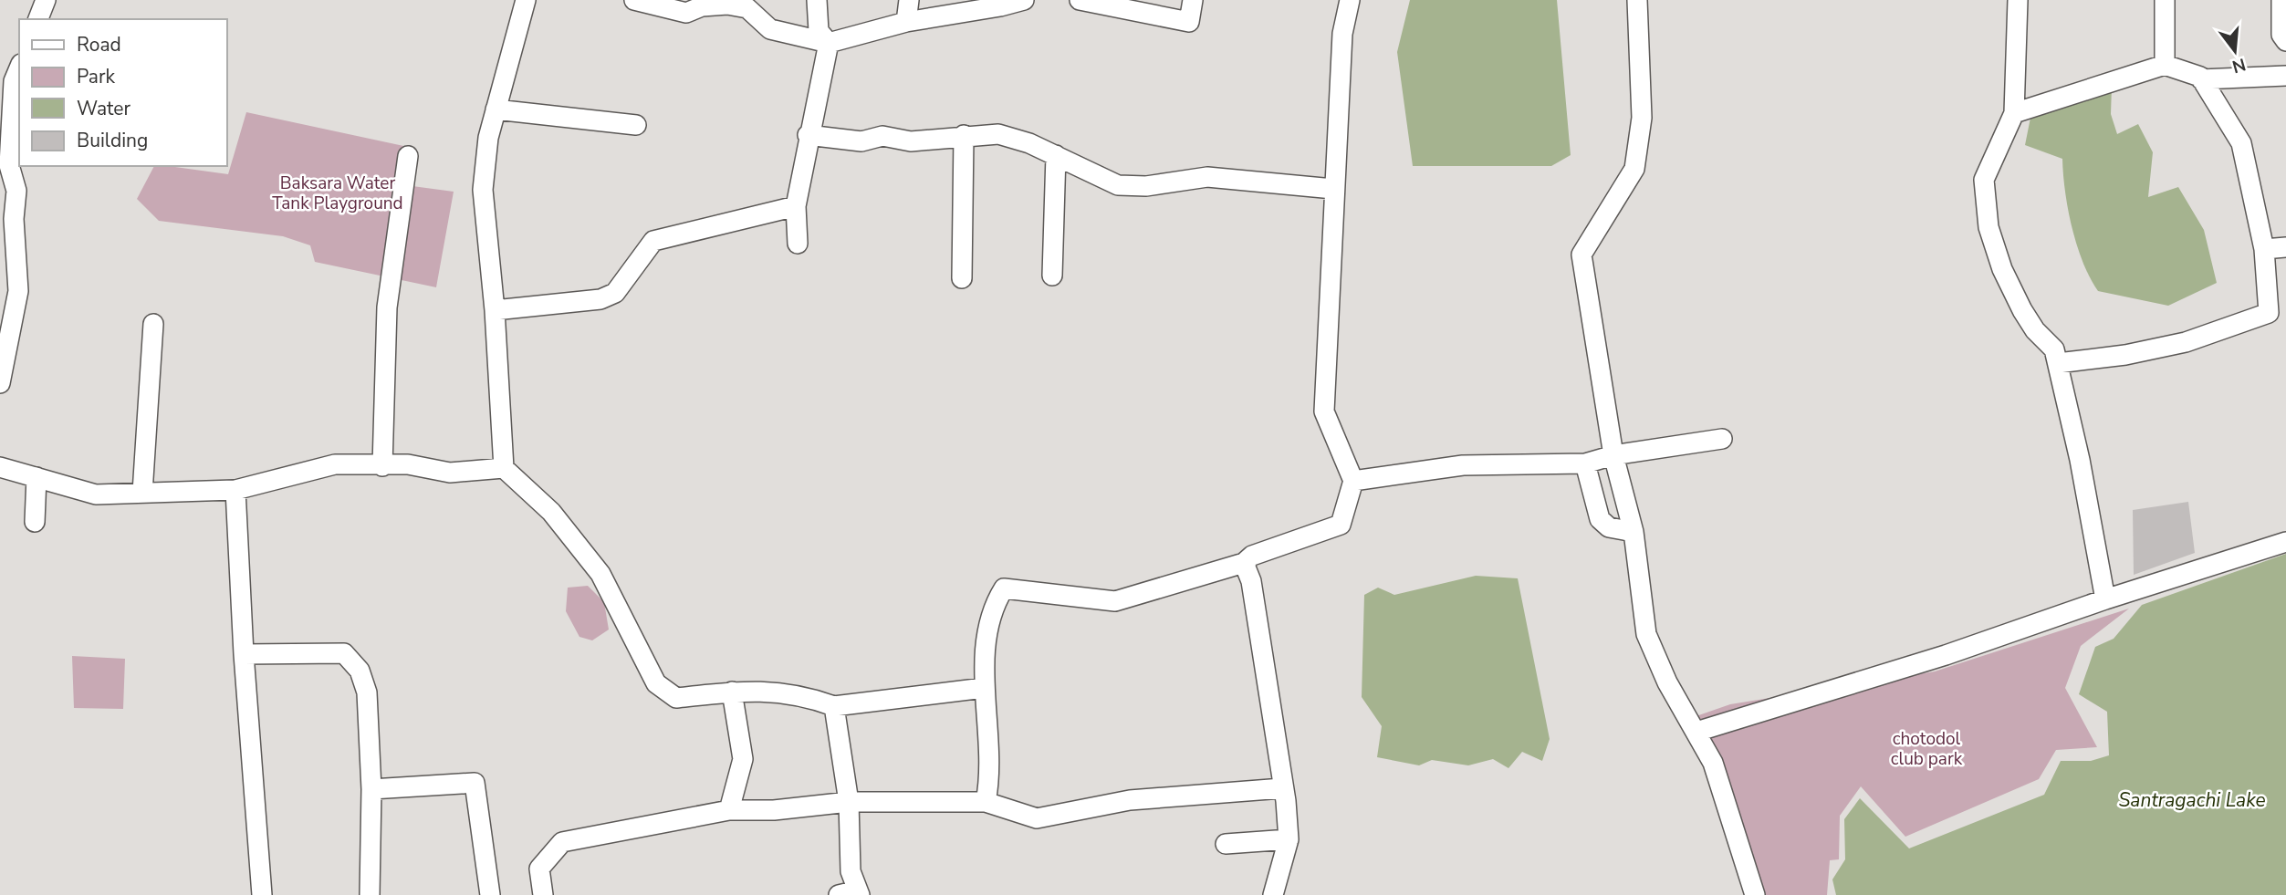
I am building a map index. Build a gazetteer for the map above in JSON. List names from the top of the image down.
{
  "water": ["Santragachi Lake"],
  "parks": ["Baksara Water Tank Playground", "chotodol club park"],
  "legend": [
    "Road",
    "Park",
    "Water",
    "Building"
  ],
  "north": "bottom"
}
